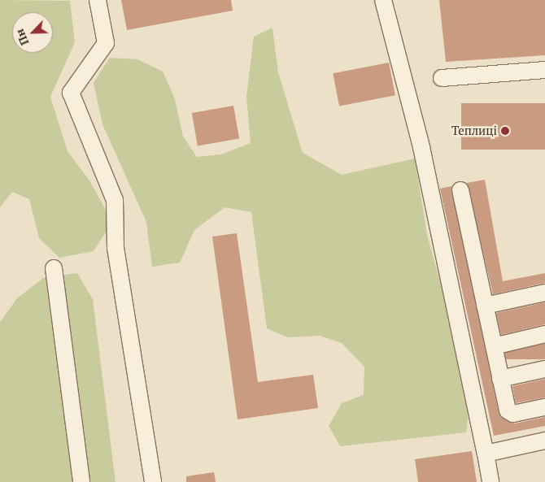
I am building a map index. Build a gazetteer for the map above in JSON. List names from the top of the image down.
{
  "places": ["Теплиці"],
  "north": "bottom left"
}
